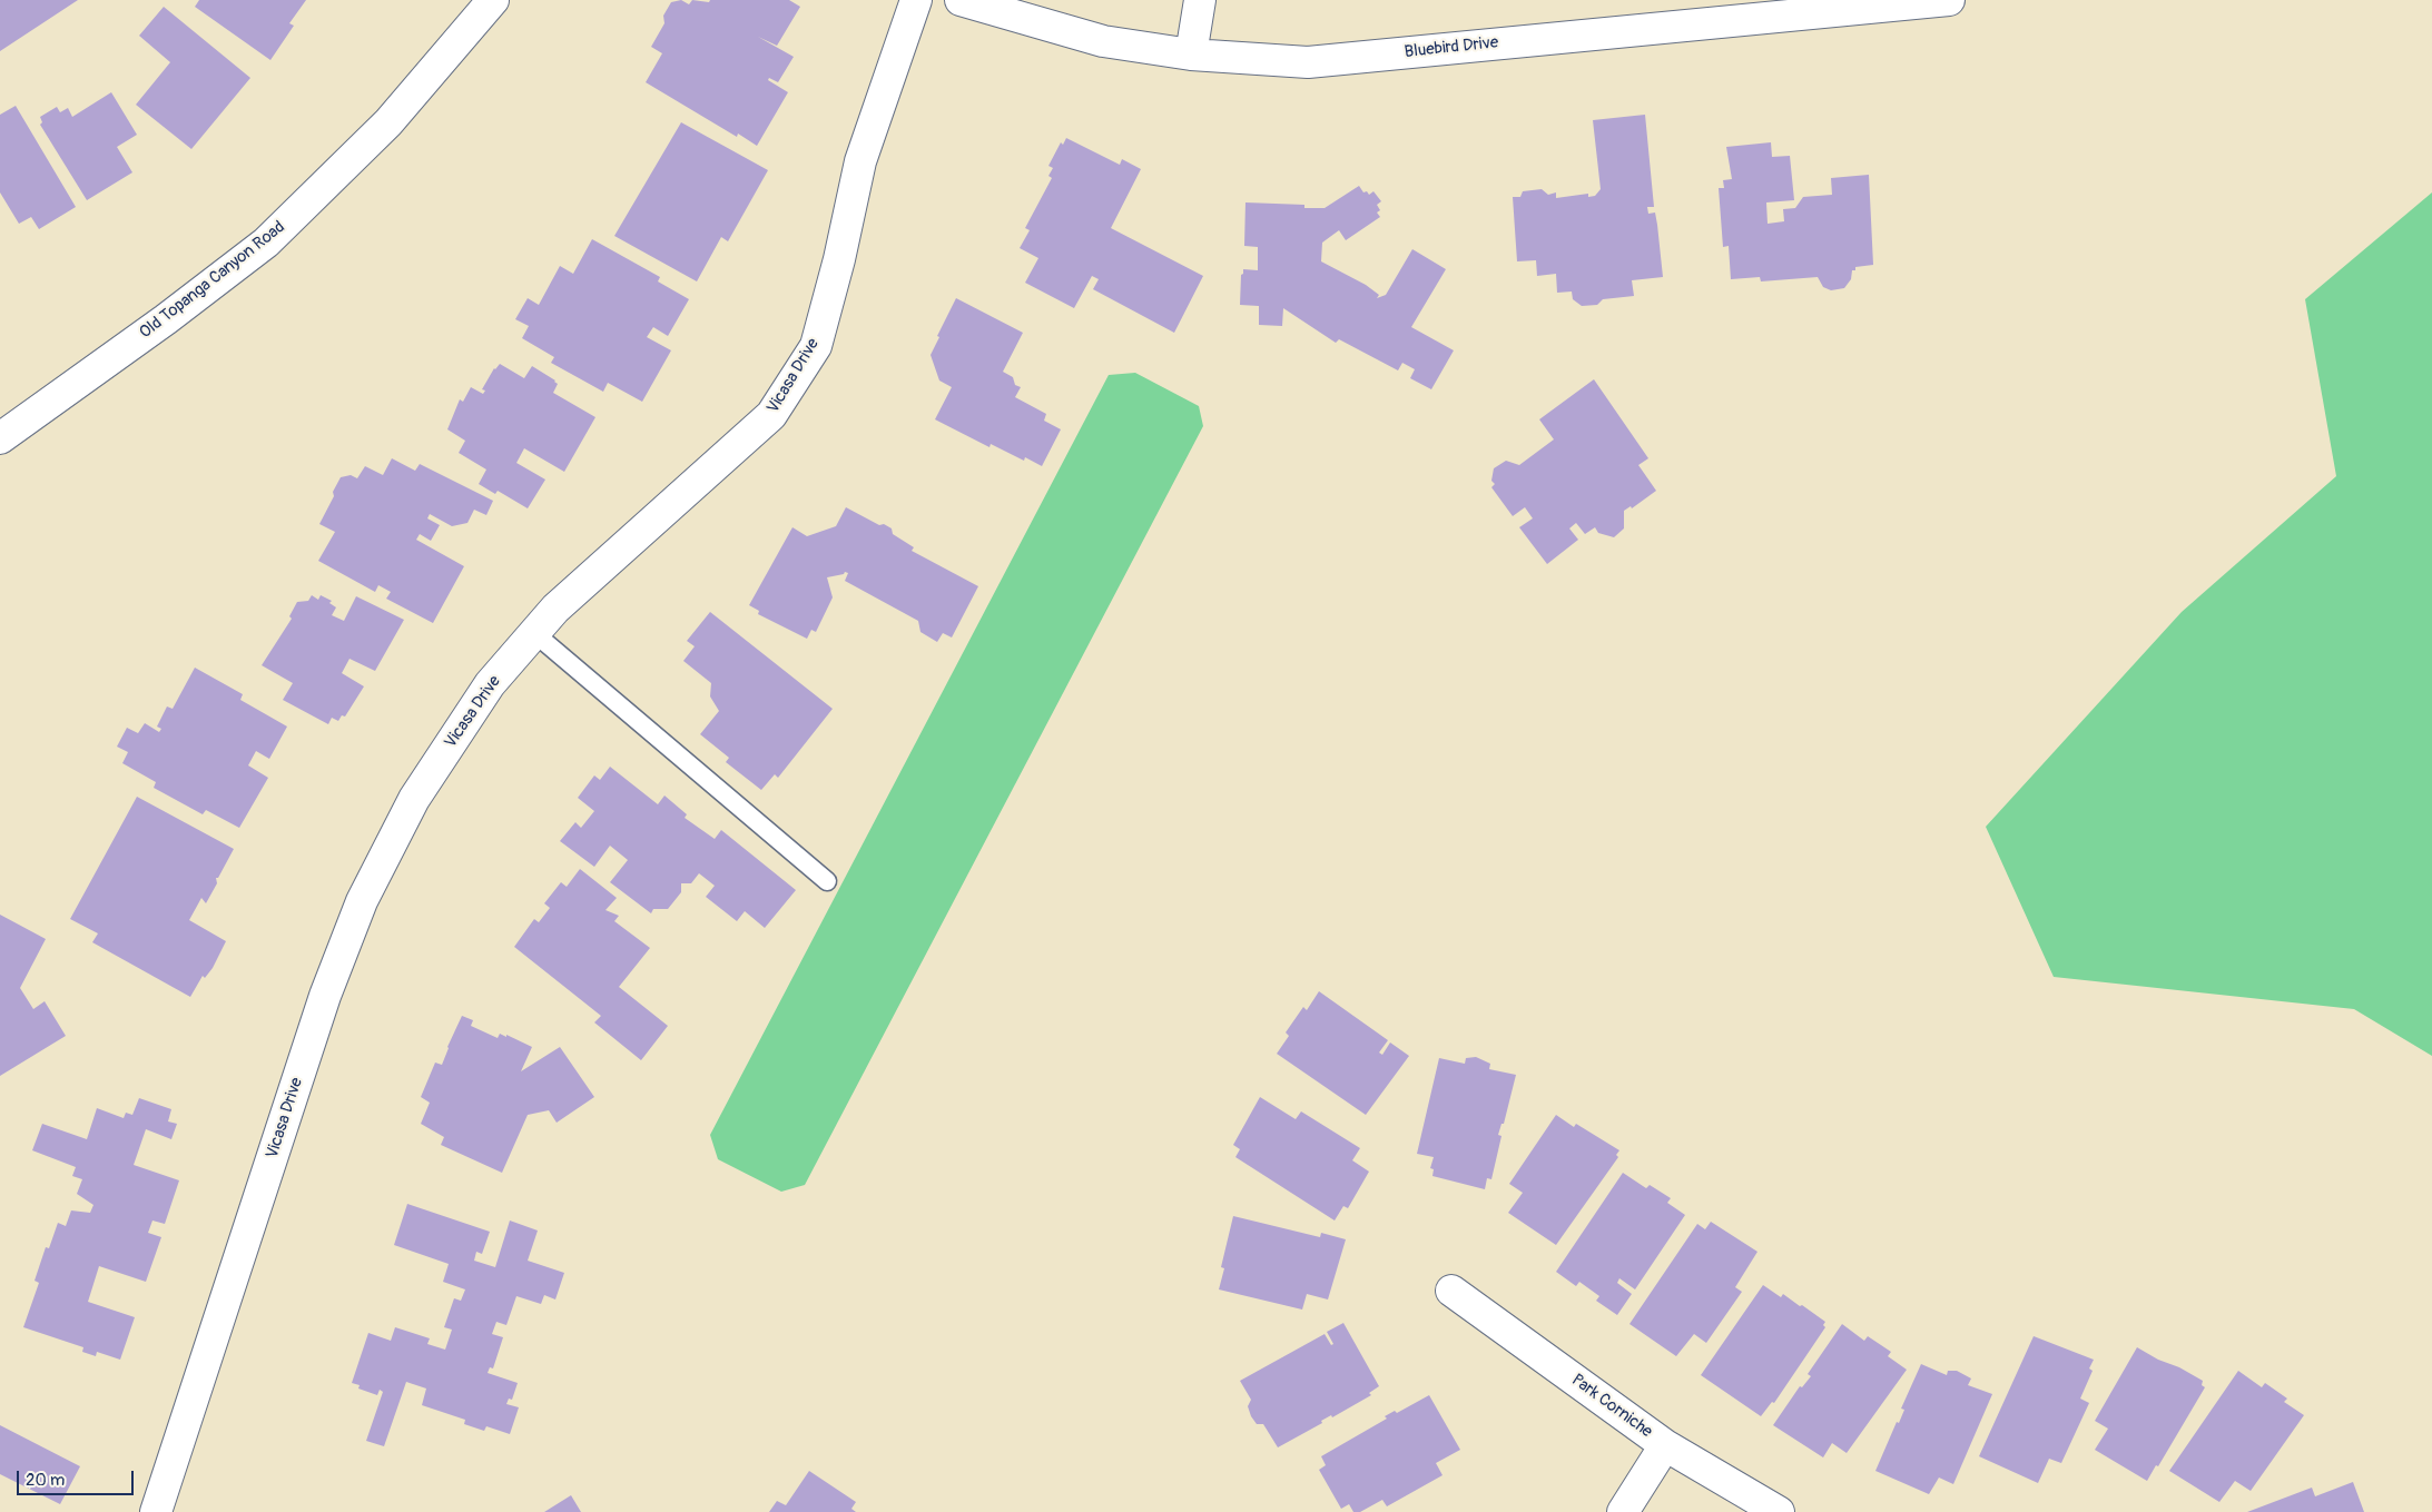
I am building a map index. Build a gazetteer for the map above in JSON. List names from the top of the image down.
{
  "streets": {
    "street": [
      "Bluebird Drive",
      "Old Topanga Canyon Road",
      "Vicasa Drive",
      "Park Corniche"
    ]
  },
  "scale_bar": "20 m"
}
